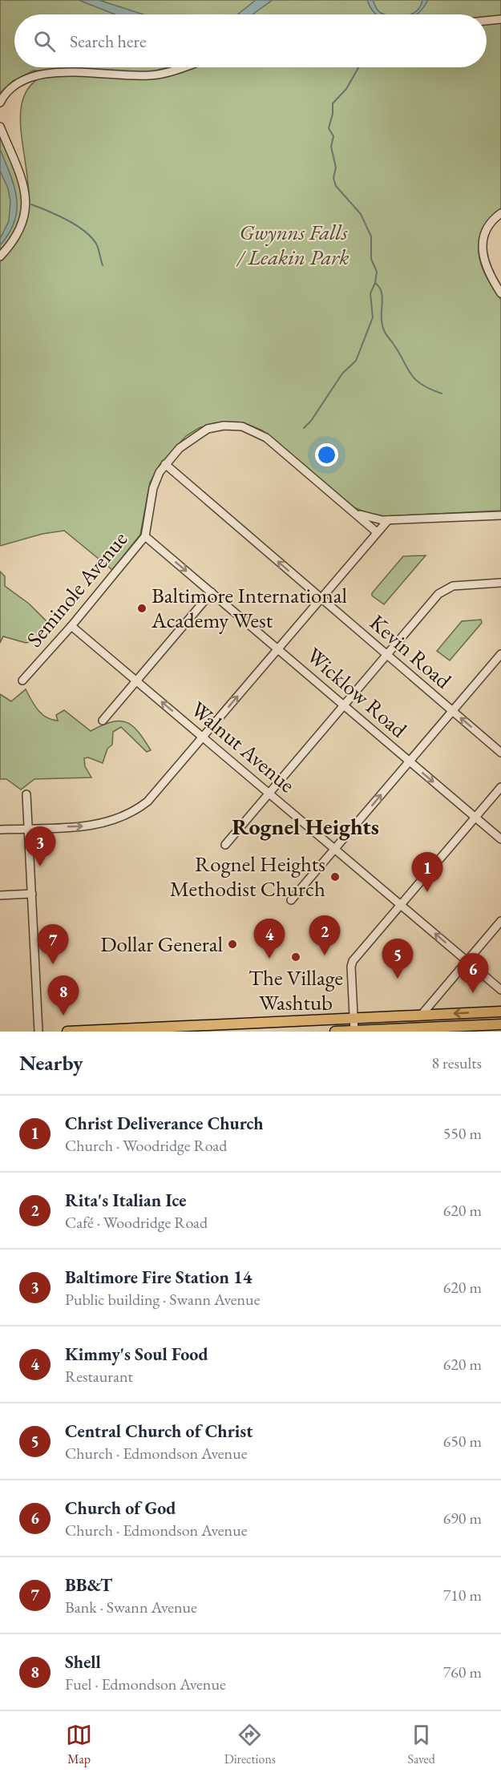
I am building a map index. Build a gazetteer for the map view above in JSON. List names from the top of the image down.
{
  "streets": {
    "street": [
      "Seminole Avenue",
      "Kevin Road",
      "Wicklow Road",
      "Walnut Avenue"
    ]
  },
  "crossings": [
    ["Seminole Avenue", "Kevin Road"],
    ["Seminole Avenue", "Wicklow Road"],
    ["Seminole Avenue", "Walnut Avenue"]
  ],
  "one_way": ["Kevin Road", "Wicklow Road"],
  "districts": ["Rognel Heights"],
  "parks": ["Gwynns Falls / Leakin Park"],
  "places": [
    "Baltimore International Academy West",
    "Rognel Heights Methodist Church",
    "Dollar General",
    "The Village Washtub"
  ],
  "page": {
    "search": "Search here",
    "pins": [
      "3",
      "1",
      "2",
      "4",
      "7",
      "5",
      "6",
      "8"
    ],
    "heading": ["Nearby", "8 results"],
    "list": [
      {
        "mark": "1",
        "name": "Christ Deliverance Church",
        "note": "Church · Woodridge Road",
        "value": "550 m"
      },
      {
        "mark": "2",
        "name": "Rita's Italian Ice",
        "note": "Café · Woodridge Road",
        "value": "620 m"
      },
      {
        "mark": "3",
        "name": "Baltimore Fire Station 14",
        "note": "Public building · Swann Avenue",
        "value": "620 m"
      },
      {
        "mark": "4",
        "name": "Kimmy's Soul Food",
        "note": "Restaurant",
        "value": "620 m"
      },
      {
        "mark": "5",
        "name": "Central Church of Christ",
        "note": "Church · Edmondson Avenue",
        "value": "650 m"
      },
      {
        "mark": "6",
        "name": "Church of God",
        "note": "Church · Edmondson Avenue",
        "value": "690 m"
      },
      {
        "mark": "7",
        "name": "BB&T",
        "note": "Bank · Swann Avenue",
        "value": "710 m"
      },
      {
        "mark": "8",
        "name": "Shell",
        "note": "Fuel · Edmondson Avenue",
        "value": "760 m"
      }
    ],
    "nav": ["Map", "Directions", "Saved"]
  }
}
